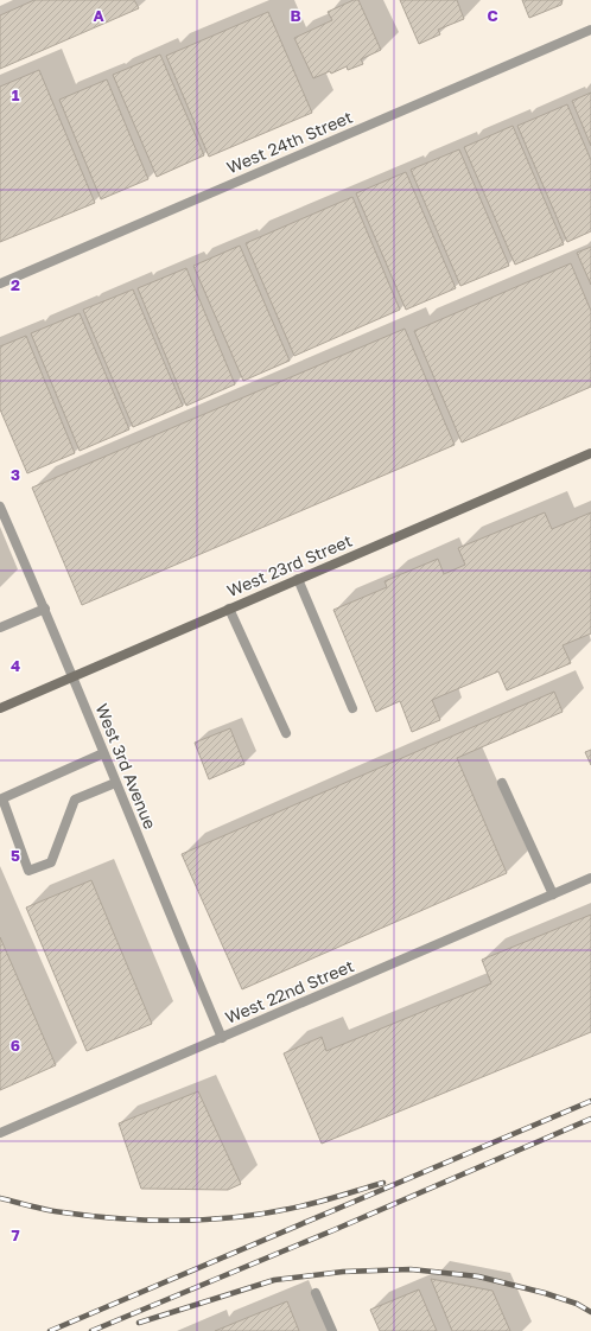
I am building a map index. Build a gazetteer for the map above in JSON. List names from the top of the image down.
{
  "streets": {
    "street": [
      "West 24th Street",
      "West 23rd Street",
      "West 3rd Avenue",
      "West 22nd Street"
    ]
  },
  "crossings": [
    ["West 23rd Street", "West 3rd Avenue"],
    ["West 3rd Avenue", "West 22nd Street"]
  ],
  "grid": {
    "columns": ["A", "B", "C"],
    "rows": [
      "1",
      "2",
      "3",
      "4",
      "5",
      "6",
      "7"
    ]
  }
}
